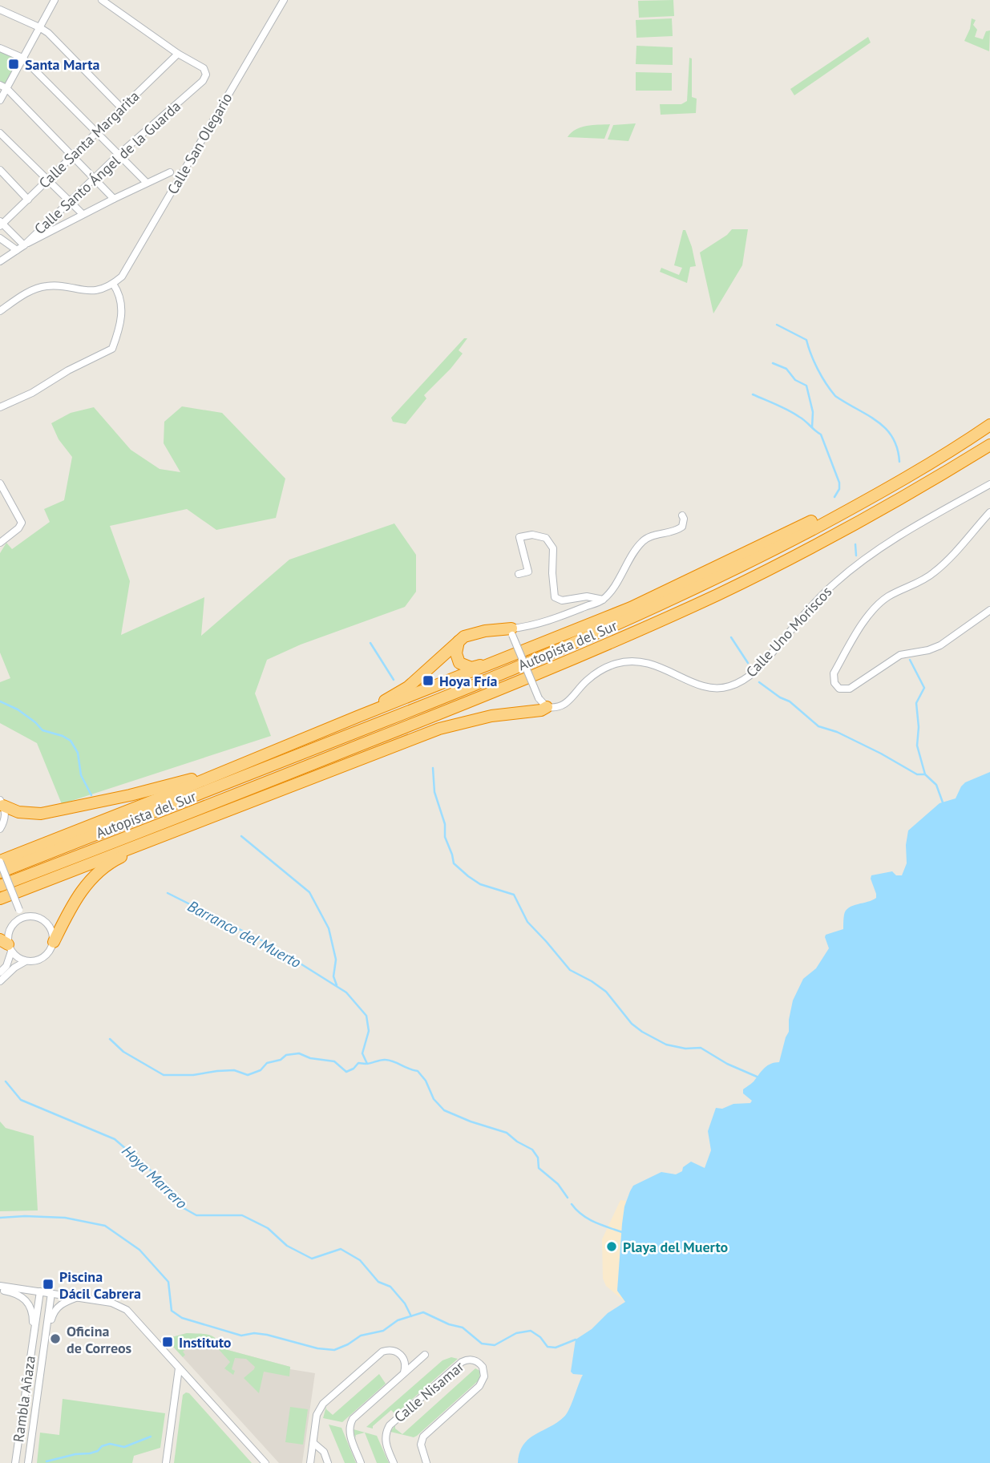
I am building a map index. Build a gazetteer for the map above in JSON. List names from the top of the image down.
{
  "streets": {
    "highway": ["Autopista del Sur"],
    "street": [
      "Calle Santa Margarita",
      "Calle San Olegario",
      "Calle Santo Ángel de la Guarda",
      "Calle Uno Moriscos",
      "Calle Nisamar",
      "Rambla Añaza"
    ]
  },
  "crossings": [
    ["Calle Santa Margarita", "Calle Santo Ángel de la Guarda"],
    ["Calle San Olegario", "Calle Santo Ángel de la Guarda"]
  ],
  "water": ["Barranco del Muerto", "Hoya Marrero"],
  "places": {
    "transit": [
      "Santa Marta",
      "Hoya Fría",
      "Piscina Dácil Cabrera",
      "Instituto"
    ],
    "other": ["Playa del Muerto", "Oficina de Correos"]
  }
}
